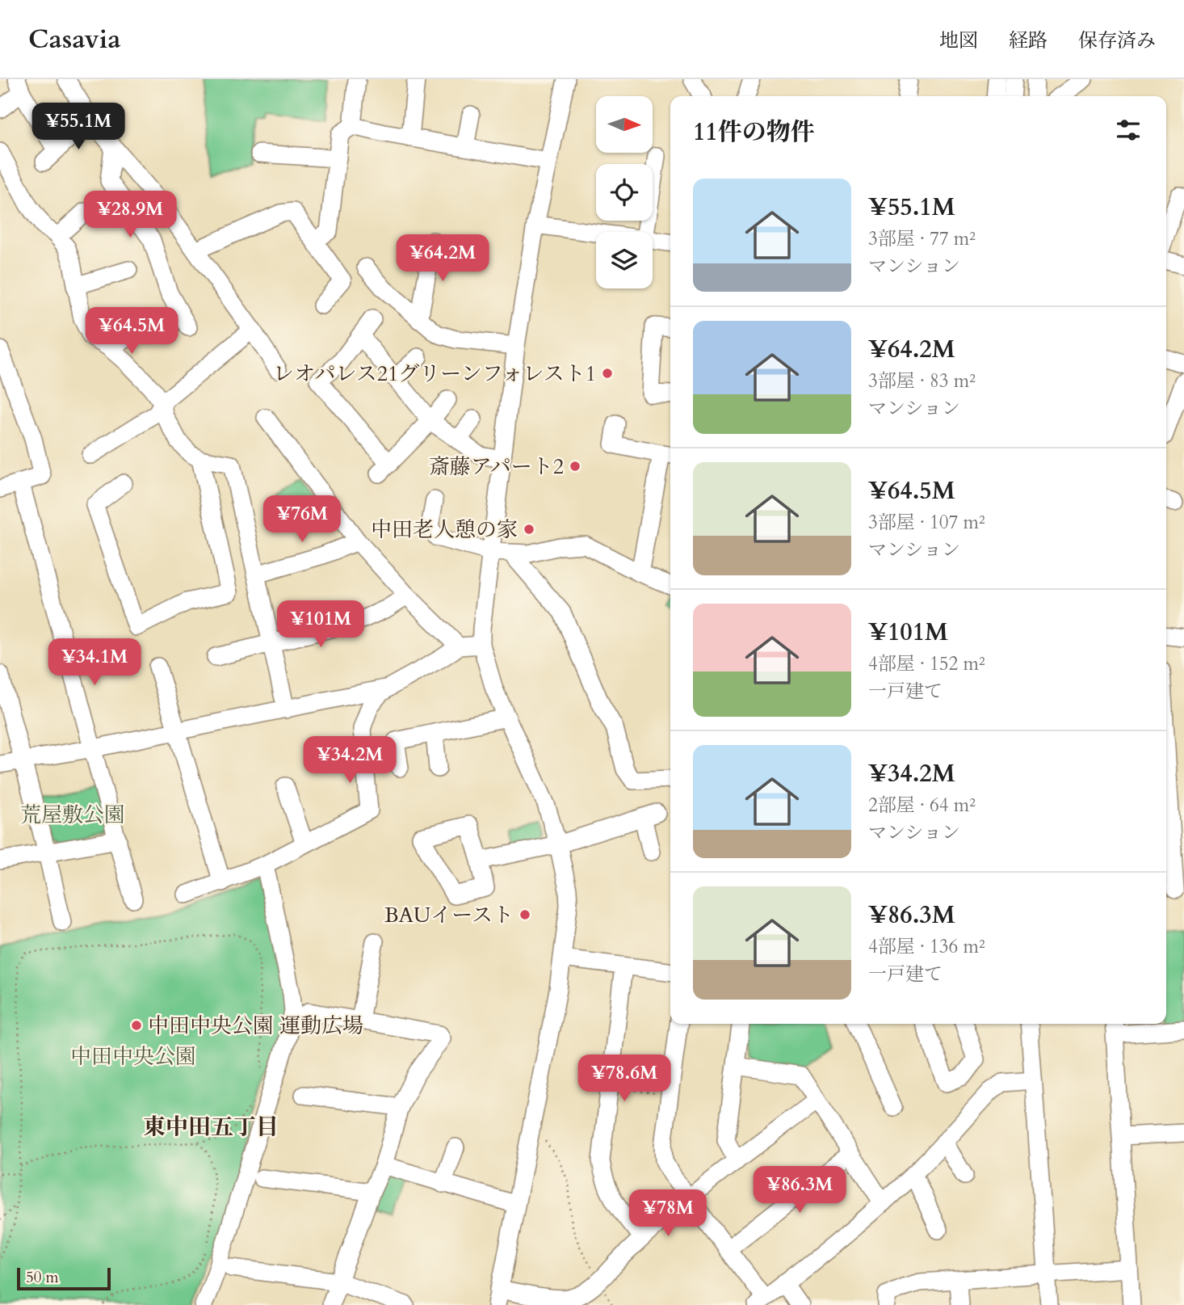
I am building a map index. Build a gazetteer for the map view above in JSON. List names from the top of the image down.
{
  "districts": ["東中田五丁目"],
  "parks": ["荒屋敷公園", "中田中央公園"],
  "places": [
    "レオパレス21グリーンフォレスト1",
    "斎藤アパート2",
    "中田老人憩の家",
    "BAUイースト",
    "中田中央公園 運動広場"
  ],
  "scale_bar": "50 m",
  "north": "right",
  "page": {
    "header": "Casavia",
    "nav": ["地図", "経路", "保存済み"],
    "heading": "11件の物件",
    "price": [
      "¥55.1M",
      "¥28.9M",
      "¥64.2M",
      "¥64.5M",
      "¥76M",
      "¥101M",
      "¥34.1M",
      "¥34.2M",
      "¥78.6M",
      "¥86.3M",
      "¥78M"
    ],
    "list": [
      {
        "name": "¥55.1M",
        "note": "3部屋 · 77 m² · マンション"
      },
      {
        "name": "¥64.2M",
        "note": "3部屋 · 83 m² · マンション"
      },
      {
        "name": "¥64.5M",
        "note": "3部屋 · 107 m² · マンション"
      },
      {
        "name": "¥101M",
        "note": "4部屋 · 152 m² · 一戸建て"
      },
      {
        "name": "¥34.2M",
        "note": "2部屋 · 64 m² · マンション"
      },
      {
        "name": "¥86.3M",
        "note": "4部屋 · 136 m² · 一戸建て"
      }
    ],
    "scale": "50 m"
  }
}
